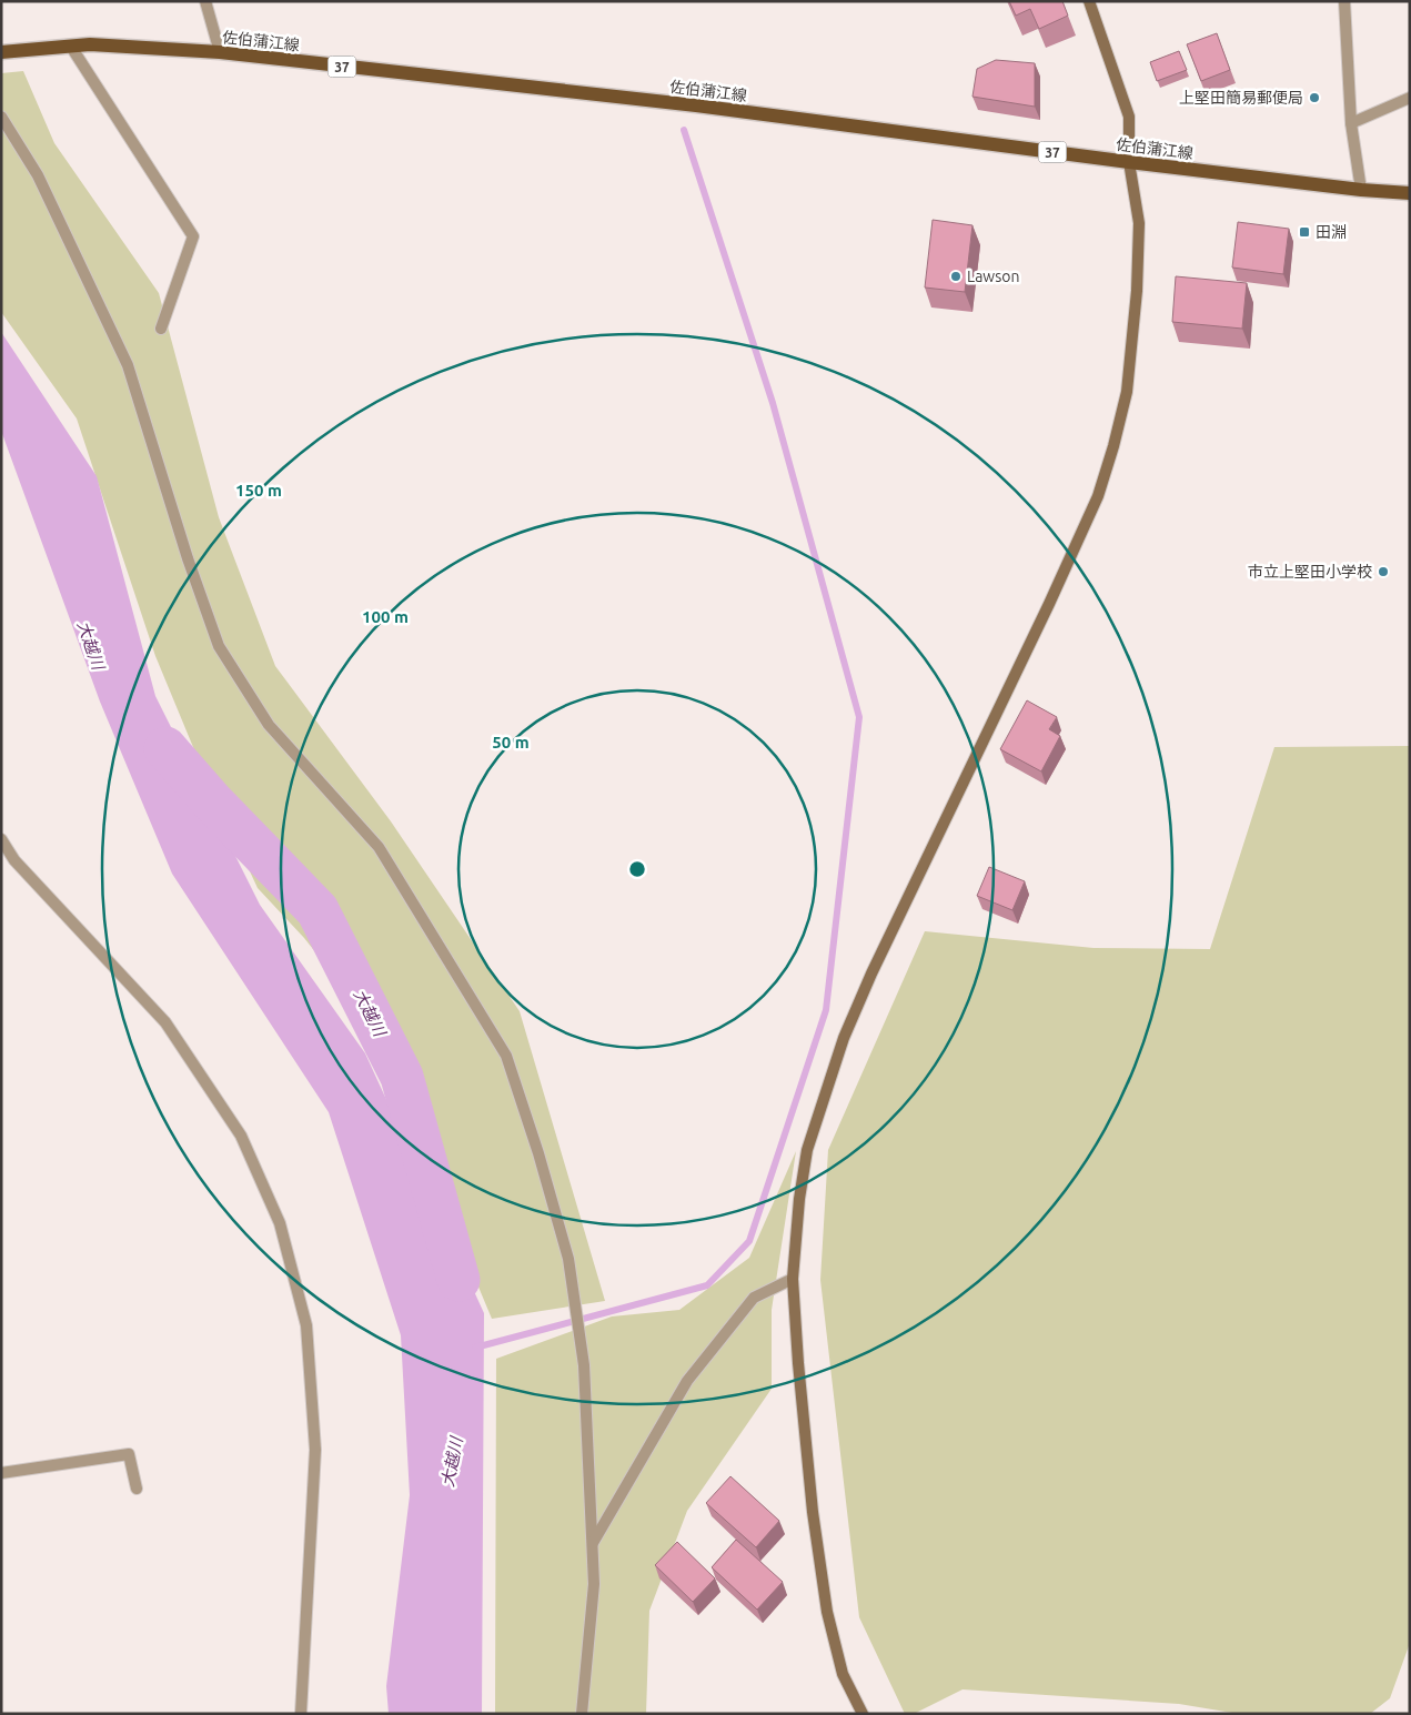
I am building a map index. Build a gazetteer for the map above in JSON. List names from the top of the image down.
{
  "streets": {
    "main road": ["佐伯蒲江線", "37"]
  },
  "water": ["大越川"],
  "places": {
    "other": ["上堅田簡易郵便局", "Lawson", "市立上堅田小学校"],
    "transit": ["田淵"]
  },
  "rings": ["150 m", "100 m", "50 m"]
}
